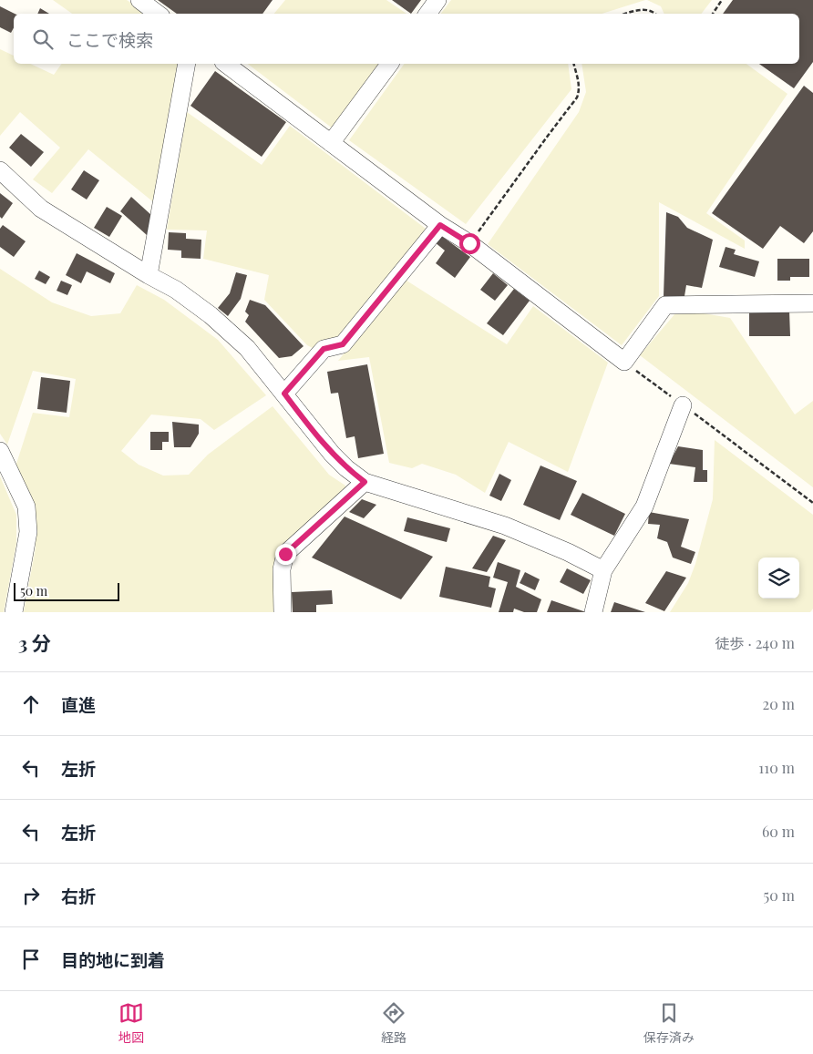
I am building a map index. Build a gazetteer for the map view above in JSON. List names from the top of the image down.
{
  "scale_bar": "50 m",
  "page": {
    "search": "ここで検索",
    "scale": "50 m",
    "heading": ["3 分", "徒歩 · 240 m"],
    "list": [
      ["直進", "20 m"],
      ["左折", "110 m"],
      ["左折", "60 m"],
      ["右折", "50 m"],
      "目的地に到着"
    ],
    "nav": ["地図", "経路", "保存済み"]
  }
}
